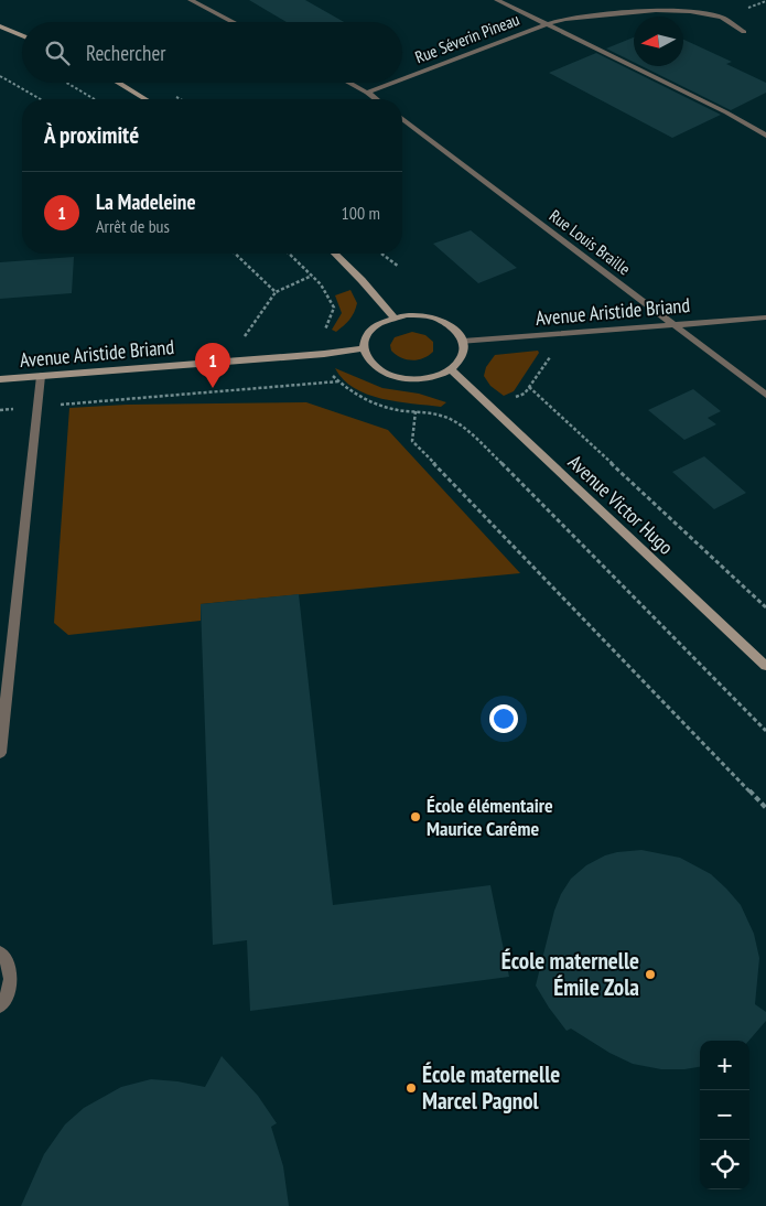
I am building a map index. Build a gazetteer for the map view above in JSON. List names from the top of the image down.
{
  "streets": {
    "main road": ["Avenue Aristide Briand", "Avenue Victor Hugo"],
    "street": ["Rue Séverin Pineau", "Rue Louis Braille"]
  },
  "crossings": [
    ["Rue Louis Braille", "Avenue Aristide Briand"],
    ["Avenue Aristide Briand", "Avenue Victor Hugo"]
  ],
  "places": ["École élémentaire Maurice Carême", "École maternelle Émile Zola", "École maternelle Marcel Pagnol"],
  "north": "left",
  "page": {
    "search": "Rechercher",
    "heading": "À proximité",
    "list": [
      {
        "mark": "1",
        "name": "La Madeleine",
        "note": "Arrêt de bus",
        "value": "100 m"
      }
    ],
    "pins": "1",
    "map_buttons": ["+", "−"]
  }
}
